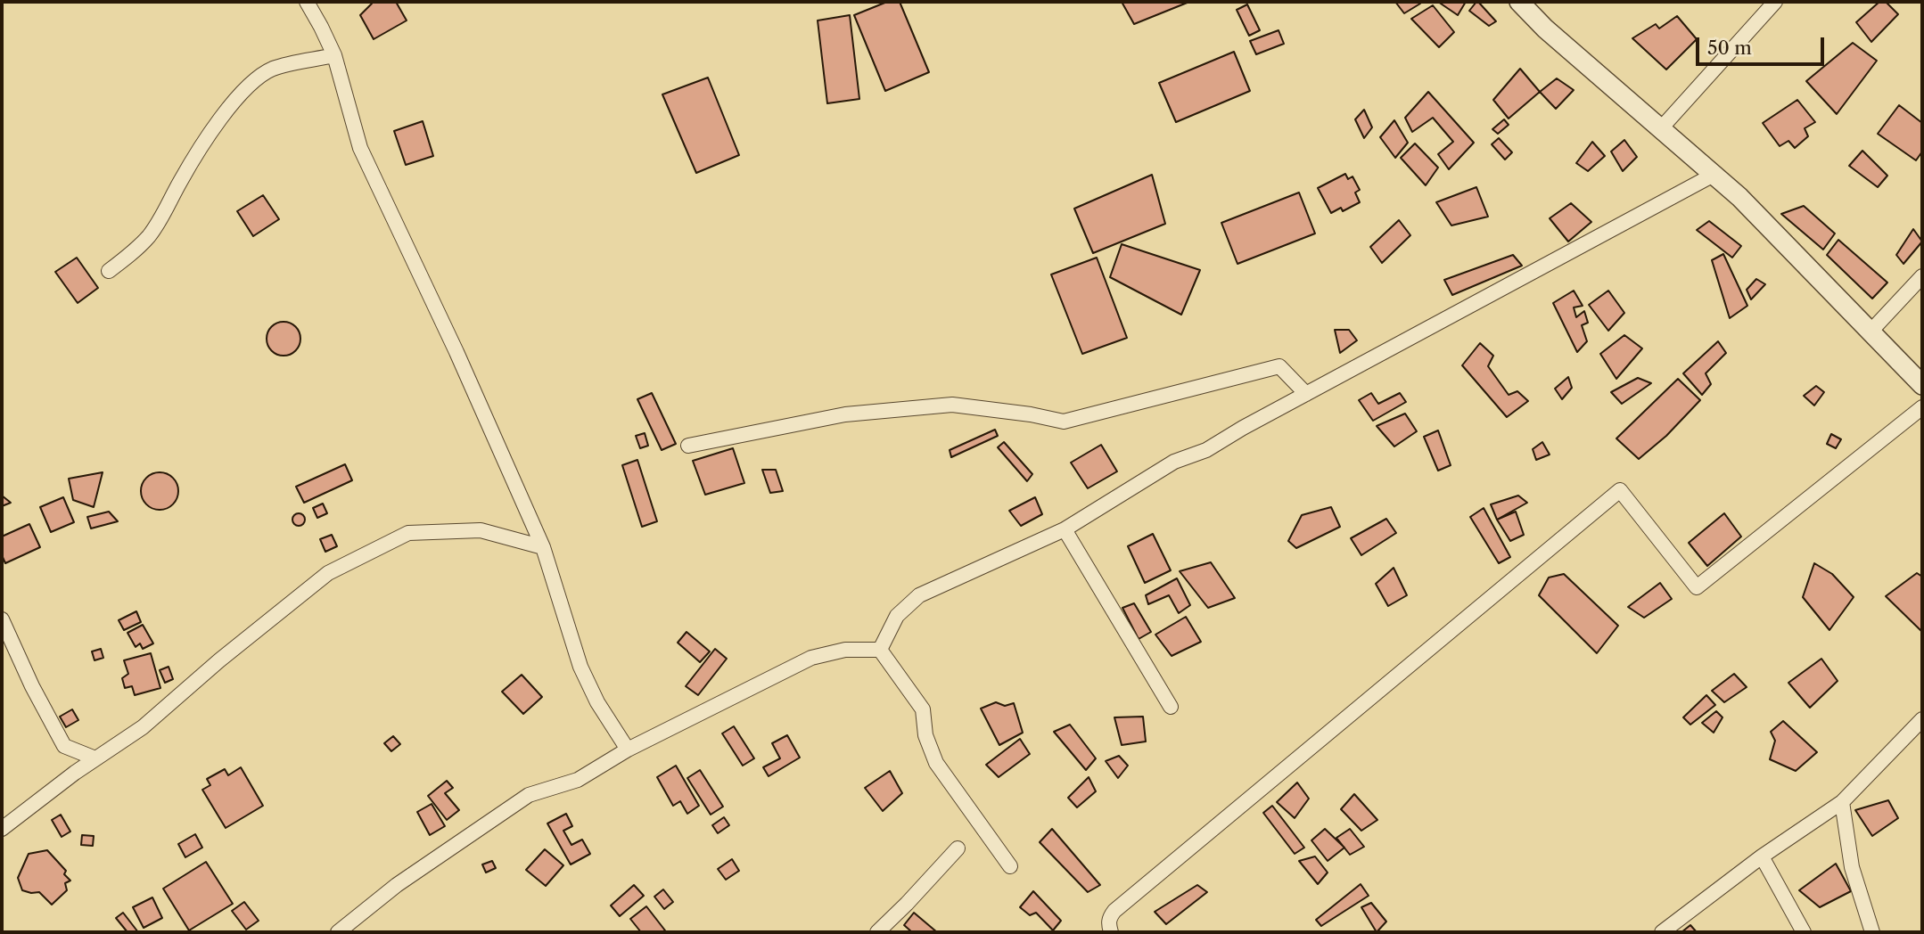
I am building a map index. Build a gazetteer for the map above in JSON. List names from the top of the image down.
{
  "scale_bar": "50 m"
}
